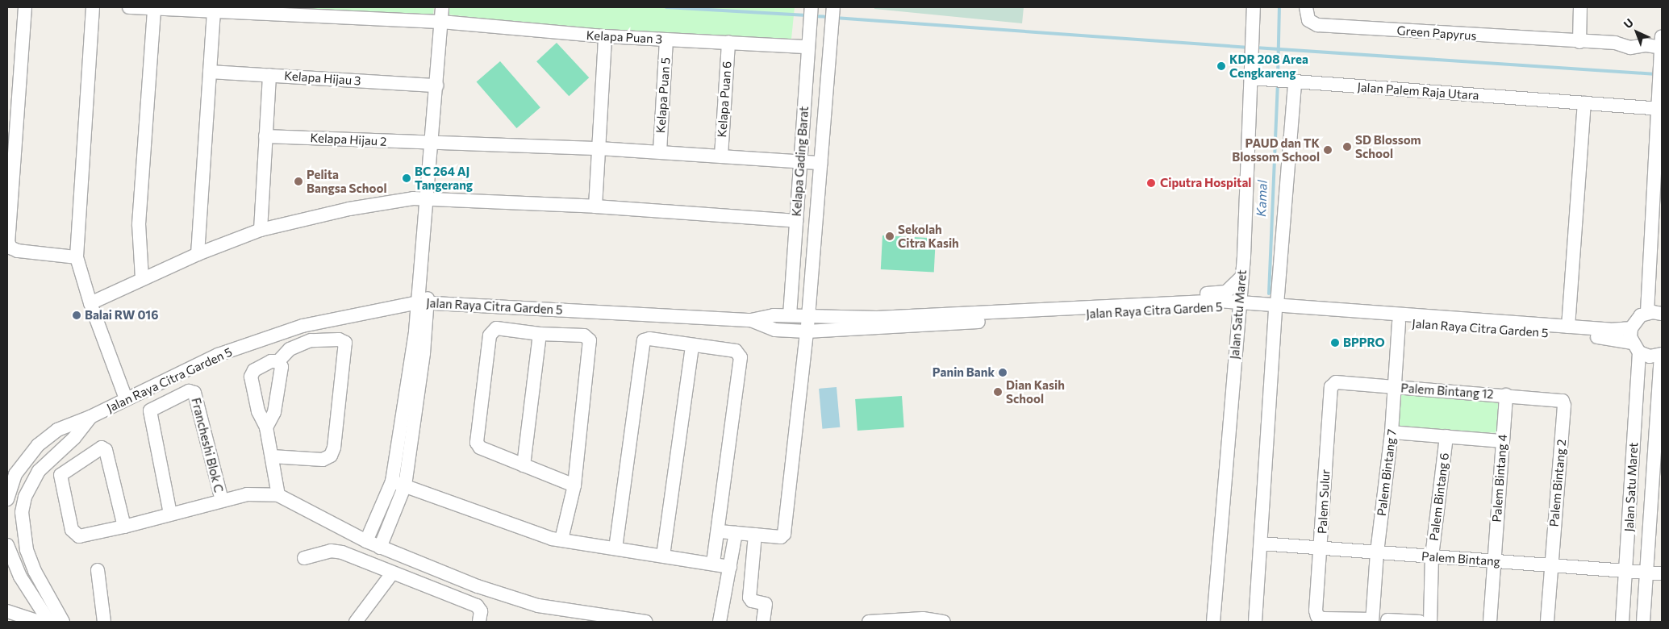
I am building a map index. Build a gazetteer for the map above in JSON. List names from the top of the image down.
{
  "streets": {
    "street": [
      "Green Papyrus",
      "Kelapa Puan 3",
      "Kelapa Hijau 3",
      "Jalan Palem Raja Utara",
      "Kelapa Puan 5",
      "Kelapa Puan 6",
      "Kelapa Hijau 2",
      "Kelapa Gading Barat",
      "Jalan Raya Citra Garden 5",
      "Jalan Satu Maret",
      "Palem Bintang 12",
      "Francheshi Blok C",
      "Palem Bintang 7",
      "Palem Bintang 4",
      "Palem Bintang 2",
      "Palem Bintang 6",
      "Palem Sulur",
      "Palem Bintang"
    ]
  },
  "crossings": [
    ["Kelapa Puan 3", "Kelapa Puan 5"],
    ["Kelapa Puan 3", "Kelapa Puan 6"],
    ["Kelapa Puan 3", "Kelapa Gading Barat"],
    ["Jalan Palem Raja Utara", "Jalan Satu Maret"],
    ["Kelapa Puan 5", "Kelapa Hijau 2"],
    ["Kelapa Puan 6", "Kelapa Hijau 2"],
    ["Kelapa Hijau 2", "Kelapa Gading Barat"],
    ["Kelapa Gading Barat", "Jalan Raya Citra Garden 5"],
    ["Jalan Raya Citra Garden 5", "Jalan Satu Maret"],
    ["Jalan Raya Citra Garden 5", "Palem Bintang 7"],
    ["Jalan Satu Maret", "Palem Bintang"],
    ["Palem Bintang 12", "Palem Bintang 7"],
    ["Palem Bintang 12", "Palem Bintang 4"],
    ["Palem Bintang 12", "Palem Bintang 2"],
    ["Palem Bintang 12", "Palem Sulur"],
    ["Palem Bintang 7", "Palem Sulur"],
    ["Palem Bintang 7", "Palem Bintang"],
    ["Palem Bintang 4", "Palem Bintang"],
    ["Palem Bintang 2", "Palem Bintang"],
    ["Palem Bintang 6", "Palem Bintang"],
    ["Palem Sulur", "Palem Bintang"]
  ],
  "water": ["Kamal"],
  "places": [
    "KDR 208 Area Cengkareng",
    "SD Blossom School",
    "PAUD dan TK Blossom School",
    "BC 264 AJ Tangerang",
    "Pelita Bangsa School",
    "Ciputra Hospital",
    "Sekolah Citra Kasih",
    "Balai RW 016",
    "BPPRO",
    "Panin Bank",
    "Dian Kasih School"
  ],
  "north": "top left"
}
